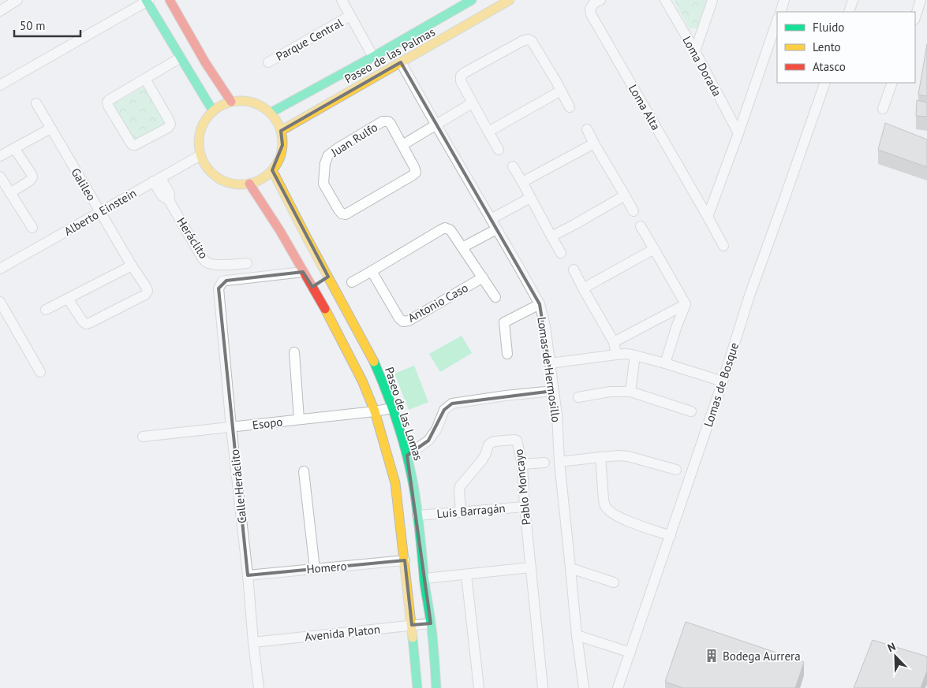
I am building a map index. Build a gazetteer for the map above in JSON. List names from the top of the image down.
{
  "streets": {
    "street": [
      "Parque Central",
      "Paseo de las Palmas",
      "Loma Dorada",
      "Loma Alta",
      "Juan Rulfo",
      "Galileo",
      "Alberto Einstein",
      "Heráclito",
      "Antonio Caso",
      "Lomas de Hermosillo",
      "Lomas de Bosque",
      "Paseo de las Lomas",
      "Esopo",
      "Calle Heráclito",
      "Pablo Moncayo",
      "Luis Barragán",
      "Homero",
      "Avenida Platon"
    ]
  },
  "crossings": [
    ["Paseo de las Palmas", "Alberto Einstein"],
    ["Paseo de las Palmas", "Lomas de Hermosillo"],
    ["Paseo de las Palmas", "Paseo de las Lomas"],
    ["Galileo", "Alberto Einstein"],
    ["Alberto Einstein", "Heráclito"],
    ["Alberto Einstein", "Paseo de las Lomas"],
    ["Paseo de las Lomas", "Esopo"],
    ["Paseo de las Lomas", "Calle Heráclito"],
    ["Paseo de las Lomas", "Luis Barragán"],
    ["Paseo de las Lomas", "Homero"],
    ["Paseo de las Lomas", "Avenida Platon"],
    ["Esopo", "Calle Heráclito"],
    ["Calle Heráclito", "Homero"],
    ["Calle Heráclito", "Avenida Platon"],
    ["Pablo Moncayo", "Luis Barragán"]
  ],
  "places": {
    "building": ["Bodega Aurrera"]
  },
  "legend": ["Fluido", "Lento", "Atasco"],
  "scale_bar": "50 m",
  "north": "top left"
}
